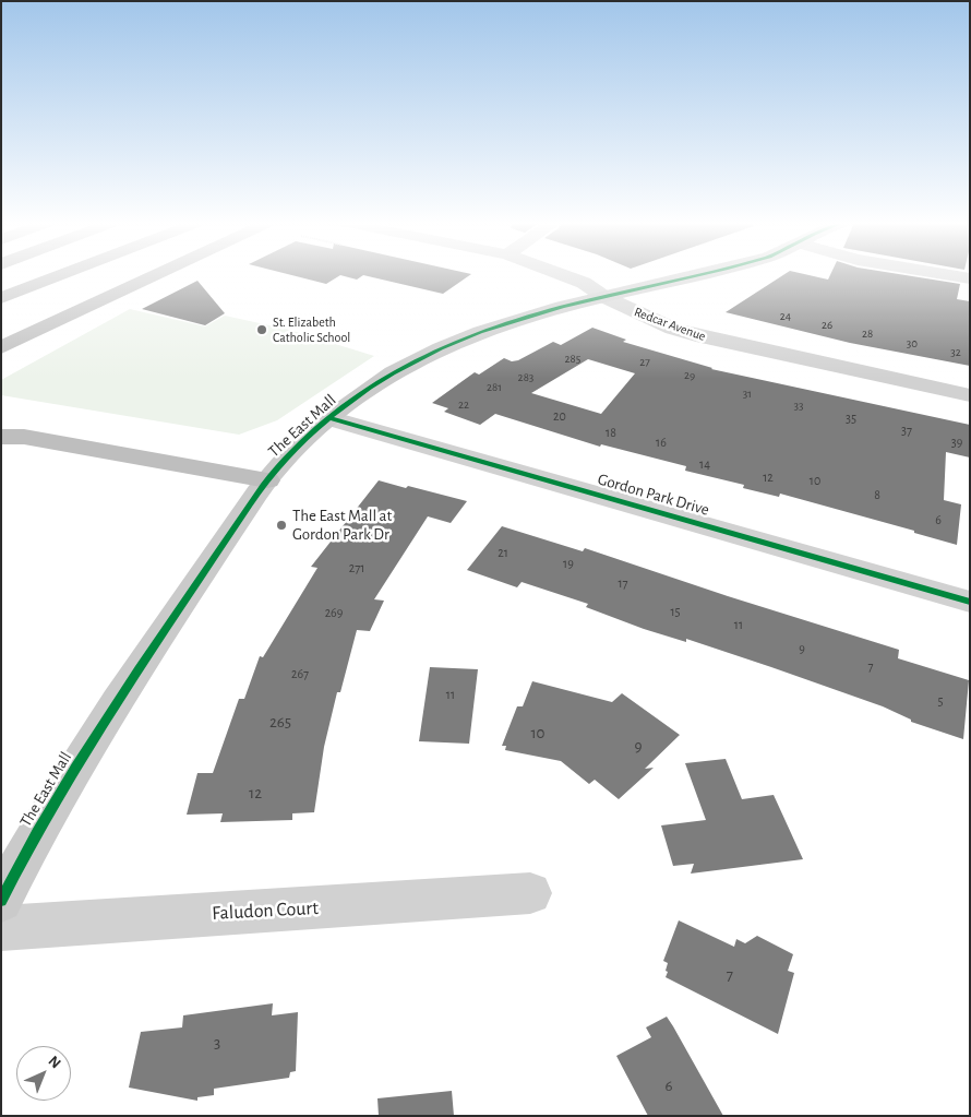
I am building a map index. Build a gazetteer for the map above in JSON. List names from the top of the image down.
{
  "streets": {
    "main road": ["The East Mall"],
    "street": ["Redcar Avenue", "Gordon Park Drive", "Faludon Court"]
  },
  "crossings": [
    ["Redcar Avenue", "The East Mall"],
    ["The East Mall", "Gordon Park Drive"]
  ],
  "places": ["St. Elizabeth Catholic School", "The East Mall at Gordon Park Dr"],
  "house_numbers": [
    "24",
    "26",
    "28",
    "30",
    "32",
    "285",
    "27",
    "29",
    "283",
    "281",
    "31",
    "22",
    "33",
    "20",
    "35",
    "37",
    "18",
    "16",
    "39",
    "14",
    "12",
    "10",
    "8",
    "6",
    "21",
    "19",
    "271",
    "17",
    "15",
    "269",
    "11",
    "9",
    "7",
    "267",
    "11",
    "5",
    "265",
    "10",
    "9",
    "12",
    "7",
    "3",
    "6"
  ],
  "north": "top right"
}
